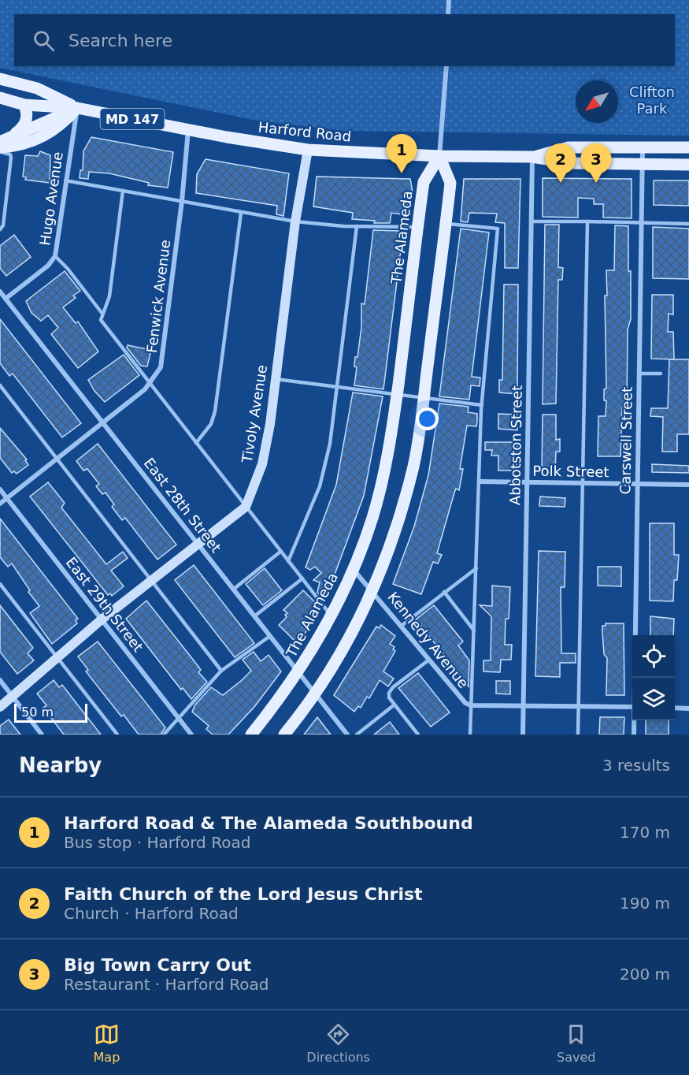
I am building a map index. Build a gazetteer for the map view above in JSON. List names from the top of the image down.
{
  "streets": {
    "main road": ["MD 147", "Harford Road", "The Alameda"],
    "street": [
      "Hugo Avenue",
      "Fenwick Avenue",
      "Tivoly Avenue",
      "Carswell Street",
      "Abbotston Street",
      "Polk Street",
      "East 28th Street",
      "East 29th Street",
      "Kennedy Avenue"
    ]
  },
  "crossings": [
    ["Harford Road", "Hugo Avenue"],
    ["Harford Road", "The Alameda"],
    ["Harford Road", "Fenwick Avenue"],
    ["Harford Road", "Tivoly Avenue"],
    ["Harford Road", "Carswell Street"],
    ["Harford Road", "Abbotston Street"],
    ["Hugo Avenue", "East 28th Street"],
    ["The Alameda", "East 28th Street"],
    ["The Alameda", "Kennedy Avenue"],
    ["Fenwick Avenue", "East 28th Street"],
    ["Fenwick Avenue", "East 29th Street"],
    ["Carswell Street", "Polk Street"],
    ["Abbotston Street", "Polk Street"],
    ["Abbotston Street", "Kennedy Avenue"]
  ],
  "parks": ["Clifton Park"],
  "scale_bar": "50 m",
  "north": "bottom left",
  "page": {
    "search": "Search here",
    "pins": ["1", "2", "3"],
    "scale": "50 m",
    "heading": ["Nearby", "3 results"],
    "list": [
      {
        "mark": "1",
        "name": "Harford Road & The Alameda Southbound",
        "note": "Bus stop · Harford Road",
        "value": "170 m"
      },
      {
        "mark": "2",
        "name": "Faith Church of the Lord Jesus Christ",
        "note": "Church · Harford Road",
        "value": "190 m"
      },
      {
        "mark": "3",
        "name": "Big Town Carry Out",
        "note": "Restaurant · Harford Road",
        "value": "200 m"
      }
    ],
    "nav": ["Map", "Directions", "Saved"]
  }
}
